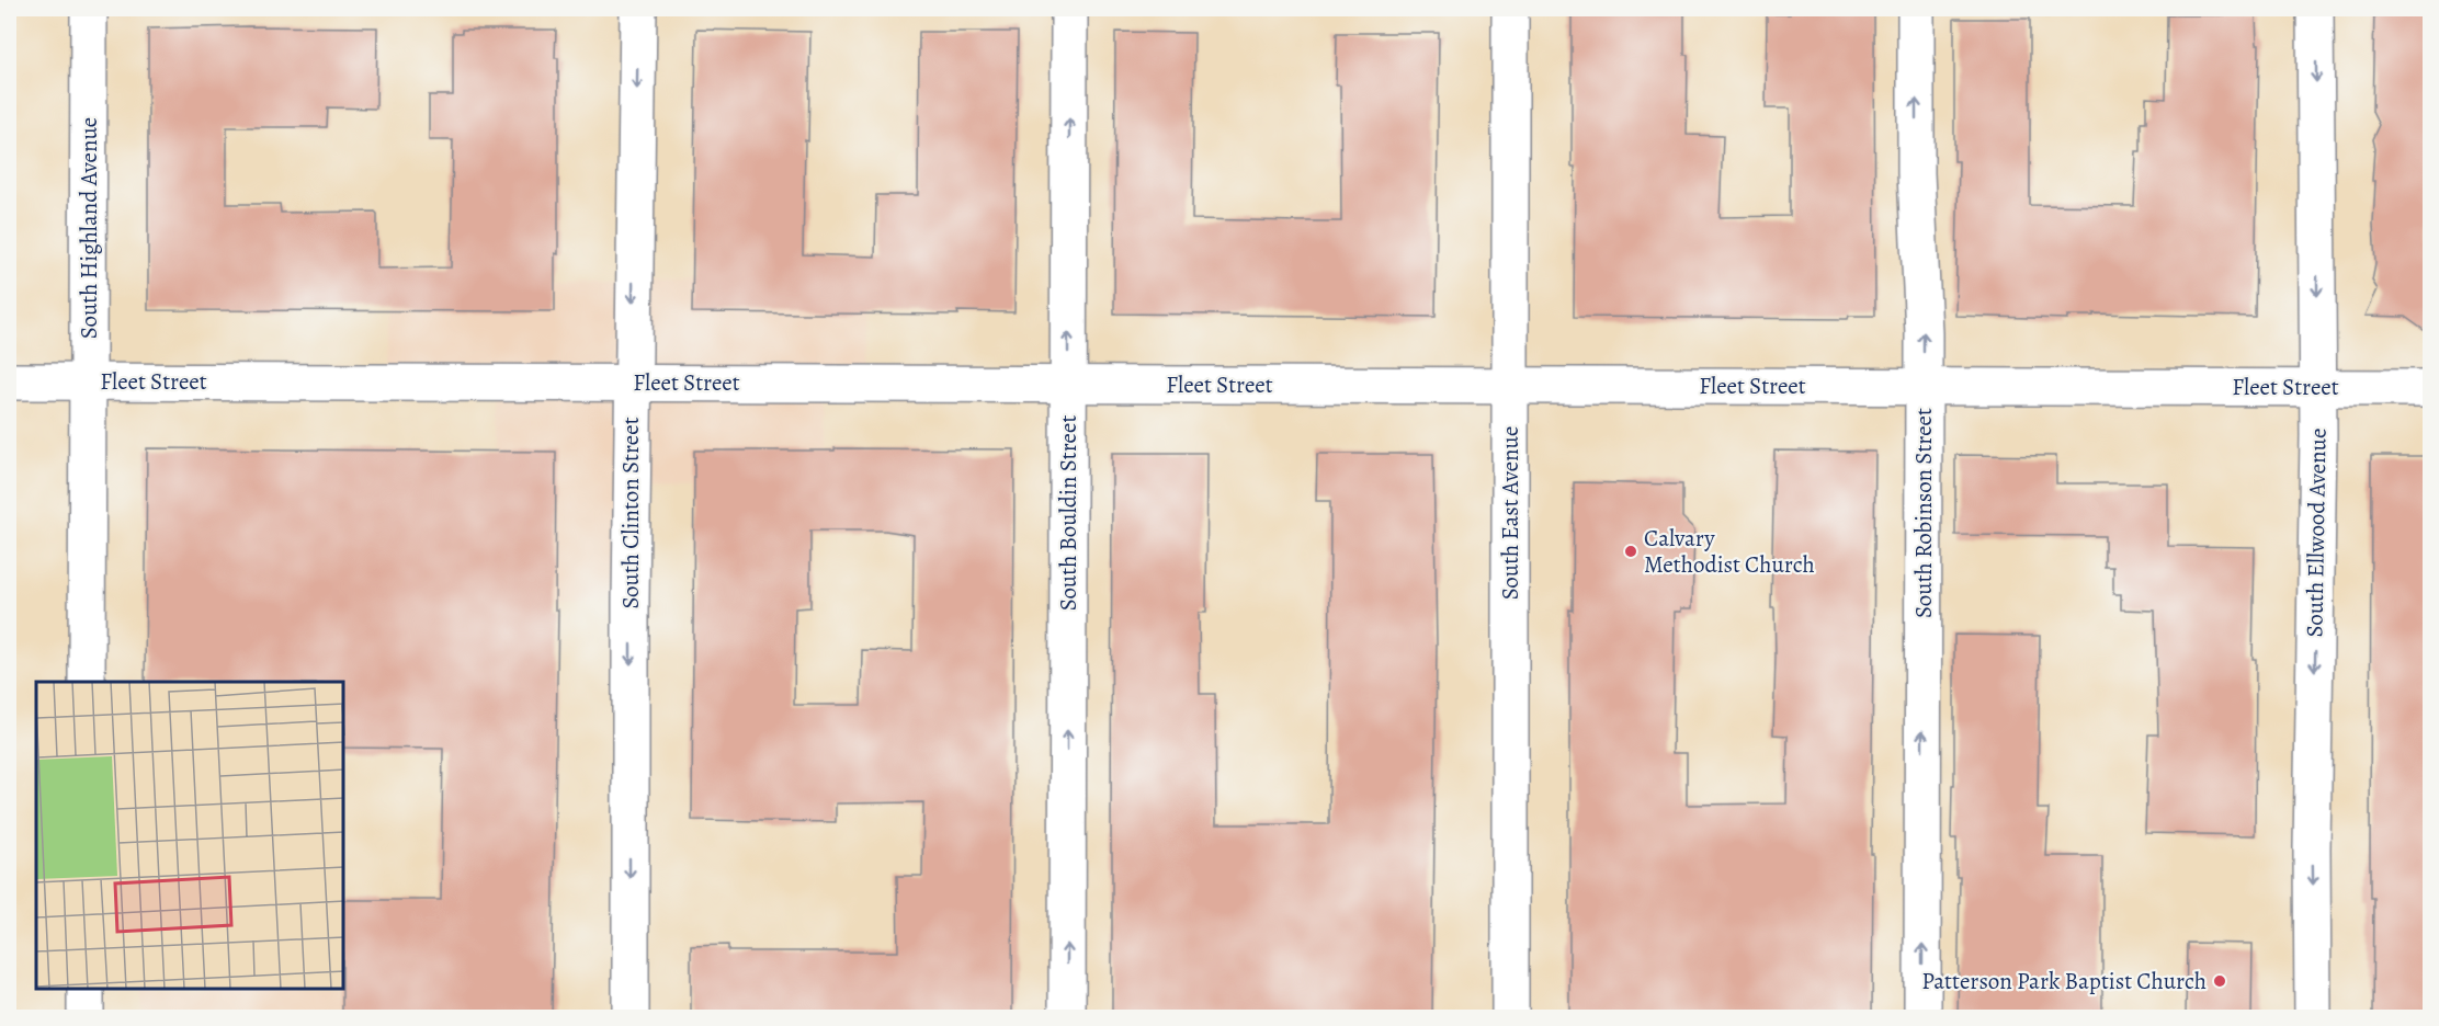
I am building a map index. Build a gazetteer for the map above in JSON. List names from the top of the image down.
{
  "streets": {
    "street": [
      "South Highland Avenue",
      "Fleet Street",
      "South Clinton Street",
      "South Bouldin Street",
      "South East Avenue",
      "South Robinson Street",
      "South Ellwood Avenue"
    ]
  },
  "crossings": [
    ["South Highland Avenue", "Fleet Street"],
    ["Fleet Street", "South Clinton Street"],
    ["Fleet Street", "South Bouldin Street"],
    ["Fleet Street", "South East Avenue"],
    ["Fleet Street", "South Robinson Street"],
    ["Fleet Street", "South Ellwood Avenue"]
  ],
  "one_way": [
    "South Clinton Street",
    "South Bouldin Street",
    "South Robinson Street",
    "South Ellwood Avenue"
  ],
  "places": ["Calvary Methodist Church", "Patterson Park Baptist Church"]
}
